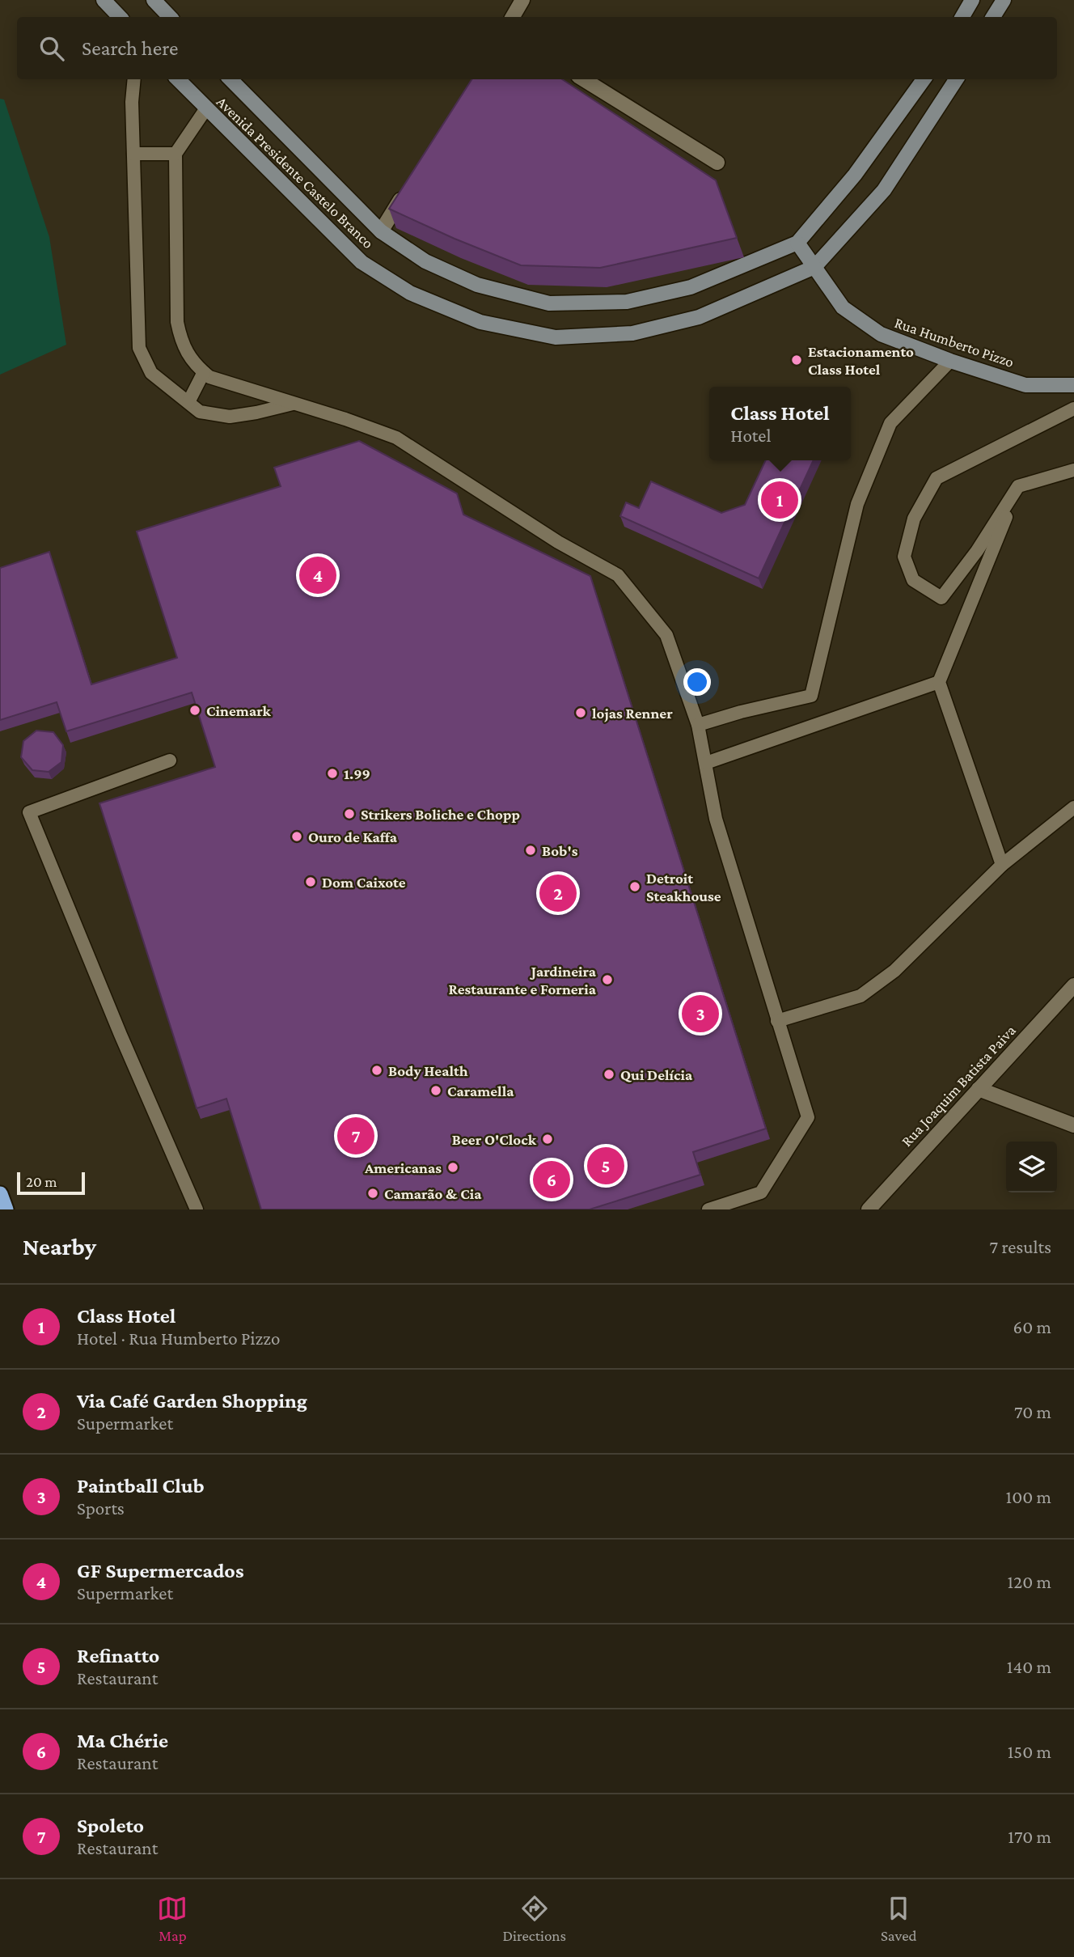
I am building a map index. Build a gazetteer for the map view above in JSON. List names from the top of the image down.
{
  "streets": {
    "main road": ["Avenida Presidente Castelo Branco", "Rua Humberto Pizzo"],
    "street": ["Rua Joaquim Batista Paiva"]
  },
  "crossings": [
    ["Avenida Presidente Castelo Branco", "Rua Humberto Pizzo"]
  ],
  "places": [
    "Estacionamento Class Hotel",
    "Cinemark",
    "lojas Renner",
    "1.99",
    "Strikers Boliche e Chopp",
    "Ouro de Kaffa",
    "Bob's",
    "Dom Caixote",
    "Detroit Steakhouse",
    "Jardineira Restaurante e Forneria",
    "Body Health",
    "Qui Delícia",
    "Caramella",
    "Beer O'Clock",
    "Americanas",
    "Camarão & Cia"
  ],
  "scale_bar": "20 m",
  "page": {
    "search": "Search here",
    "popup": ["Class Hotel", "Hotel"],
    "pins": [
      "1",
      "4",
      "2",
      "3",
      "7",
      "5",
      "6"
    ],
    "scale": "20 m",
    "heading": ["Nearby", "7 results"],
    "list": [
      {
        "mark": "1",
        "name": "Class Hotel",
        "note": "Hotel · Rua Humberto Pizzo",
        "value": "60 m"
      },
      {
        "mark": "2",
        "name": "Via Café Garden Shopping",
        "note": "Supermarket",
        "value": "70 m"
      },
      {
        "mark": "3",
        "name": "Paintball Club",
        "note": "Sports",
        "value": "100 m"
      },
      {
        "mark": "4",
        "name": "GF Supermercados",
        "note": "Supermarket",
        "value": "120 m"
      },
      {
        "mark": "5",
        "name": "Refinatto",
        "note": "Restaurant",
        "value": "140 m"
      },
      {
        "mark": "6",
        "name": "Ma Chérie",
        "note": "Restaurant",
        "value": "150 m"
      },
      {
        "mark": "7",
        "name": "Spoleto",
        "note": "Restaurant",
        "value": "170 m"
      }
    ],
    "nav": ["Map", "Directions", "Saved"]
  }
}
